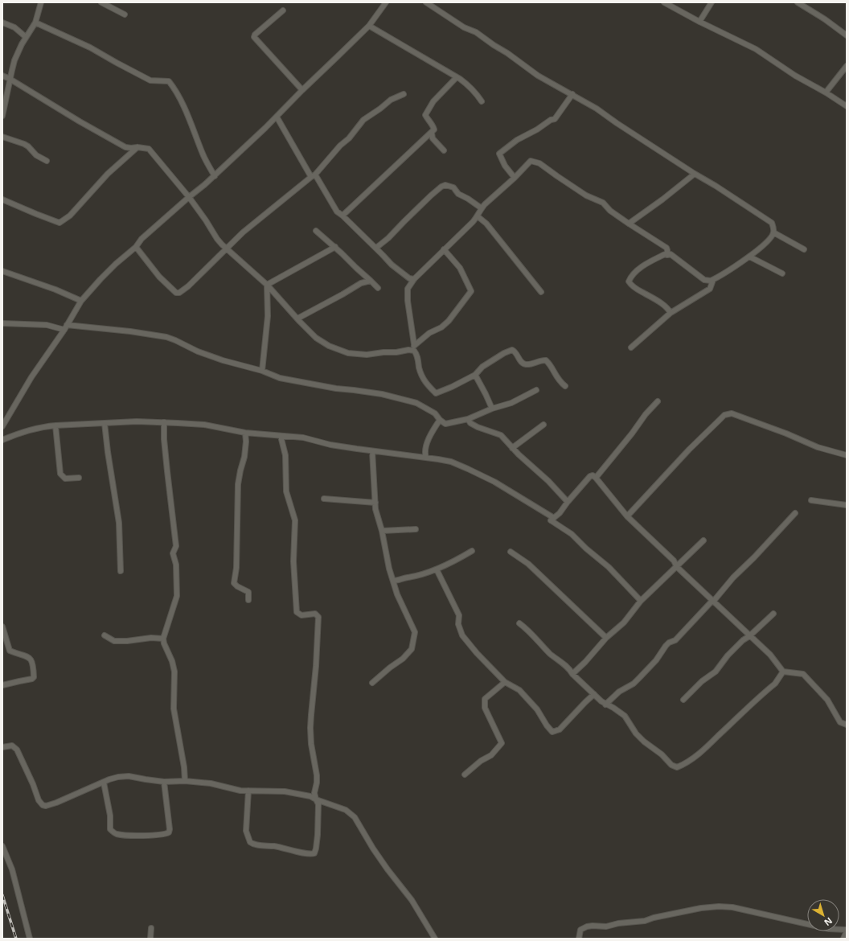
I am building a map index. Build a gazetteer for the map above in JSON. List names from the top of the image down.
{
  "north": "bottom right"
}
